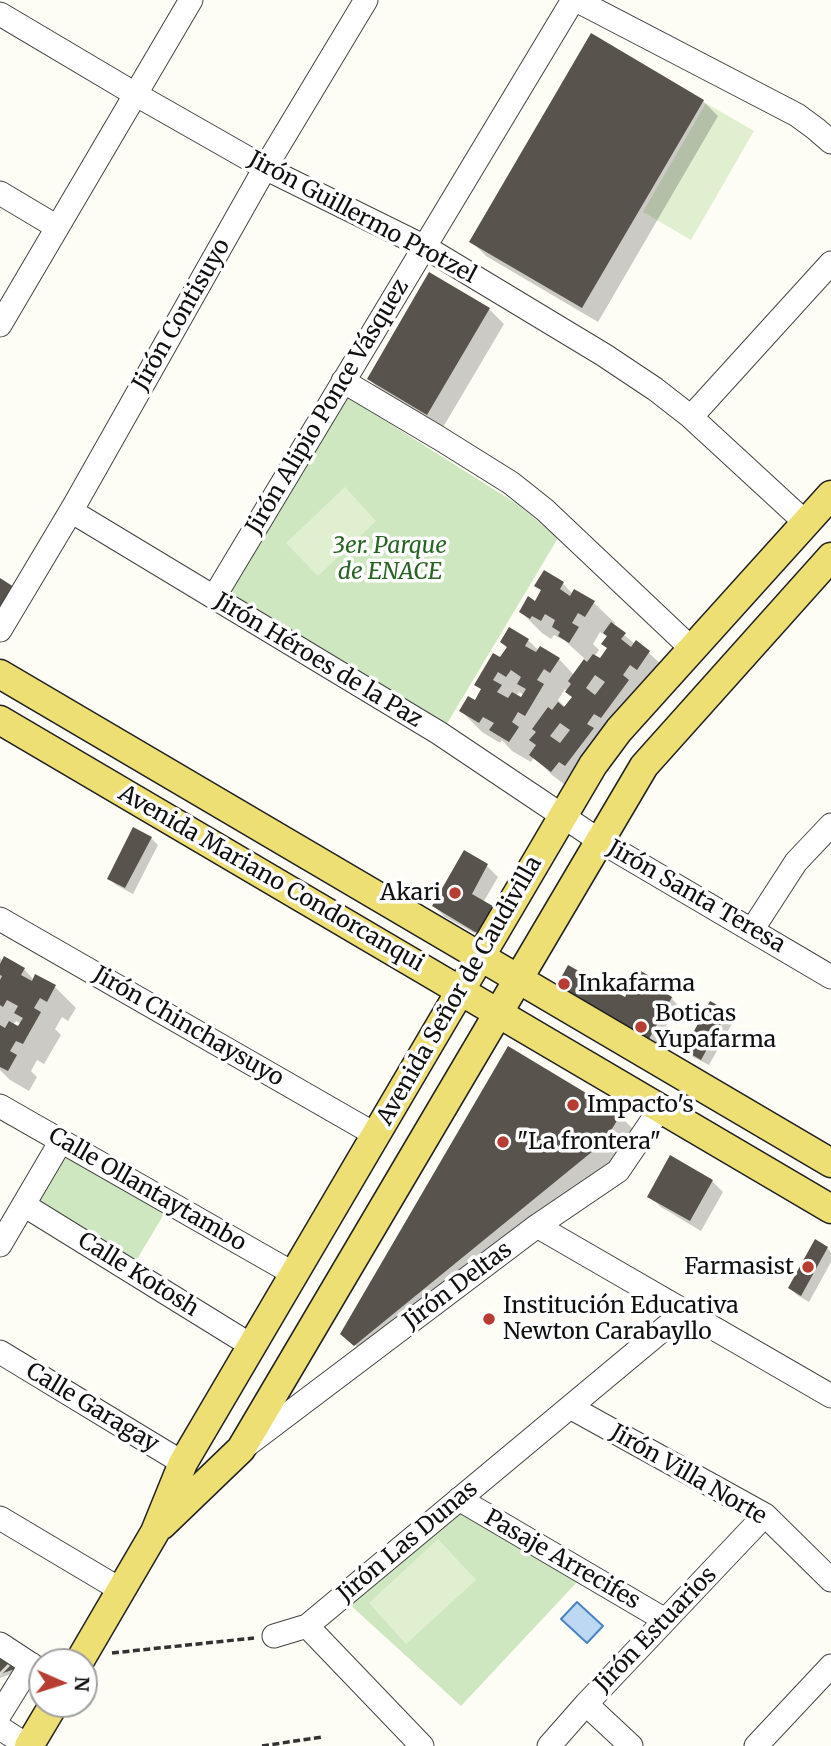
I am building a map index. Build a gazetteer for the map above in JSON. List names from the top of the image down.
{
  "streets": {
    "main road": ["Avenida Mariano Condorcanqui", "Avenida Señor de Caudivilla"],
    "street": [
      "Jirón Guillermo Protzel",
      "Jirón Contisuyo",
      "Jirón Alipio Ponce Vásquez",
      "Jirón Héroes de la Paz",
      "Jirón Santa Teresa",
      "Jirón Chinchaysuyo",
      "Calle Ollantaytambo",
      "Calle Kotosh",
      "Jirón Deltas",
      "Calle Garagay",
      "Jirón Villa Norte",
      "Jirón Las Dunas",
      "Pasaje Arrecifes",
      "Jirón Estuarios"
    ]
  },
  "crossings": [
    ["Jirón Guillermo Protzel", "Jirón Contisuyo"],
    ["Jirón Guillermo Protzel", "Jirón Alipio Ponce Vásquez"],
    ["Jirón Guillermo Protzel", "Avenida Señor de Caudivilla"],
    ["Jirón Contisuyo", "Jirón Héroes de la Paz"],
    ["Jirón Alipio Ponce Vásquez", "Jirón Héroes de la Paz"],
    ["Jirón Héroes de la Paz", "Jirón Santa Teresa"],
    ["Jirón Héroes de la Paz", "Avenida Señor de Caudivilla"],
    ["Avenida Mariano Condorcanqui", "Avenida Señor de Caudivilla"],
    ["Avenida Mariano Condorcanqui", "Jirón Deltas"],
    ["Jirón Santa Teresa", "Avenida Señor de Caudivilla"],
    ["Avenida Señor de Caudivilla", "Jirón Chinchaysuyo"],
    ["Avenida Señor de Caudivilla", "Calle Ollantaytambo"],
    ["Avenida Señor de Caudivilla", "Calle Kotosh"],
    ["Avenida Señor de Caudivilla", "Jirón Deltas"],
    ["Avenida Señor de Caudivilla", "Calle Garagay"],
    ["Jirón Villa Norte", "Jirón Las Dunas"],
    ["Jirón Villa Norte", "Jirón Estuarios"],
    ["Jirón Las Dunas", "Pasaje Arrecifes"],
    ["Pasaje Arrecifes", "Jirón Estuarios"]
  ],
  "parks": ["3er. Parque de ENACE"],
  "places": [
    "Akari",
    "Inkafarma",
    "Boticas Yupafarma",
    "Impacto's",
    "\"La frontera\"",
    "Farmasist",
    "Institución Educativa Newton Carabayllo"
  ],
  "north": "right"
}
